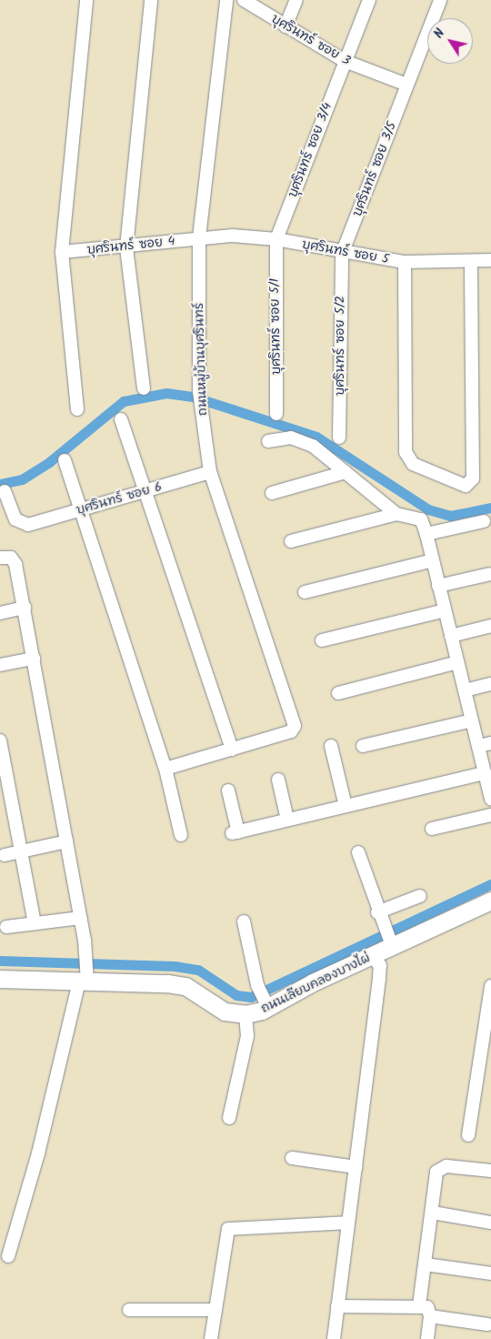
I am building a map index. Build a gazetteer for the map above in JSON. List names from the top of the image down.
{
  "streets": {
    "street": [
      "บุศรินทร์ ซอย 3",
      "บุศรินทร์ ซอย 3/4",
      "บุศรินทร์ ซอย 3/5",
      "บุศรินทร์ ซอย 4",
      "บุศรินทร์ ซอย 5",
      "บุศรินทร์ ซอย 5/1",
      "บุศรินทร์ ซอย 5/2",
      "ถนนหมู่บ้านบุศรินทร์",
      "บุศรินทร์ ซอย 6",
      "ถนนเลียบคลองบางไผ่"
    ]
  },
  "crossings": [
    ["บุศรินทร์ ซอย 3", "บุศรินทร์ ซอย 3/4"],
    ["บุศรินทร์ ซอย 3", "บุศรินทร์ ซอย 3/5"],
    ["บุศรินทร์ ซอย 3/4", "บุศรินทร์ ซอย 5"],
    ["บุศรินทร์ ซอย 3/4", "บุศรินทร์ ซอย 5/1"],
    ["บุศรินทร์ ซอย 3/5", "บุศรินทร์ ซอย 5"],
    ["บุศรินทร์ ซอย 3/5", "บุศรินทร์ ซอย 5/2"],
    ["บุศรินทร์ ซอย 4", "บุศรินทร์ ซอย 5"],
    ["บุศรินทร์ ซอย 4", "ถนนหมู่บ้านบุศรินทร์"],
    ["บุศรินทร์ ซอย 5", "บุศรินทร์ ซอย 5/1"],
    ["บุศรินทร์ ซอย 5", "บุศรินทร์ ซอย 5/2"],
    ["บุศรินทร์ ซอย 5", "ถนนหมู่บ้านบุศรินทร์"],
    ["ถนนหมู่บ้านบุศรินทร์", "บุศรินทร์ ซอย 6"]
  ],
  "north": "top left"
}
